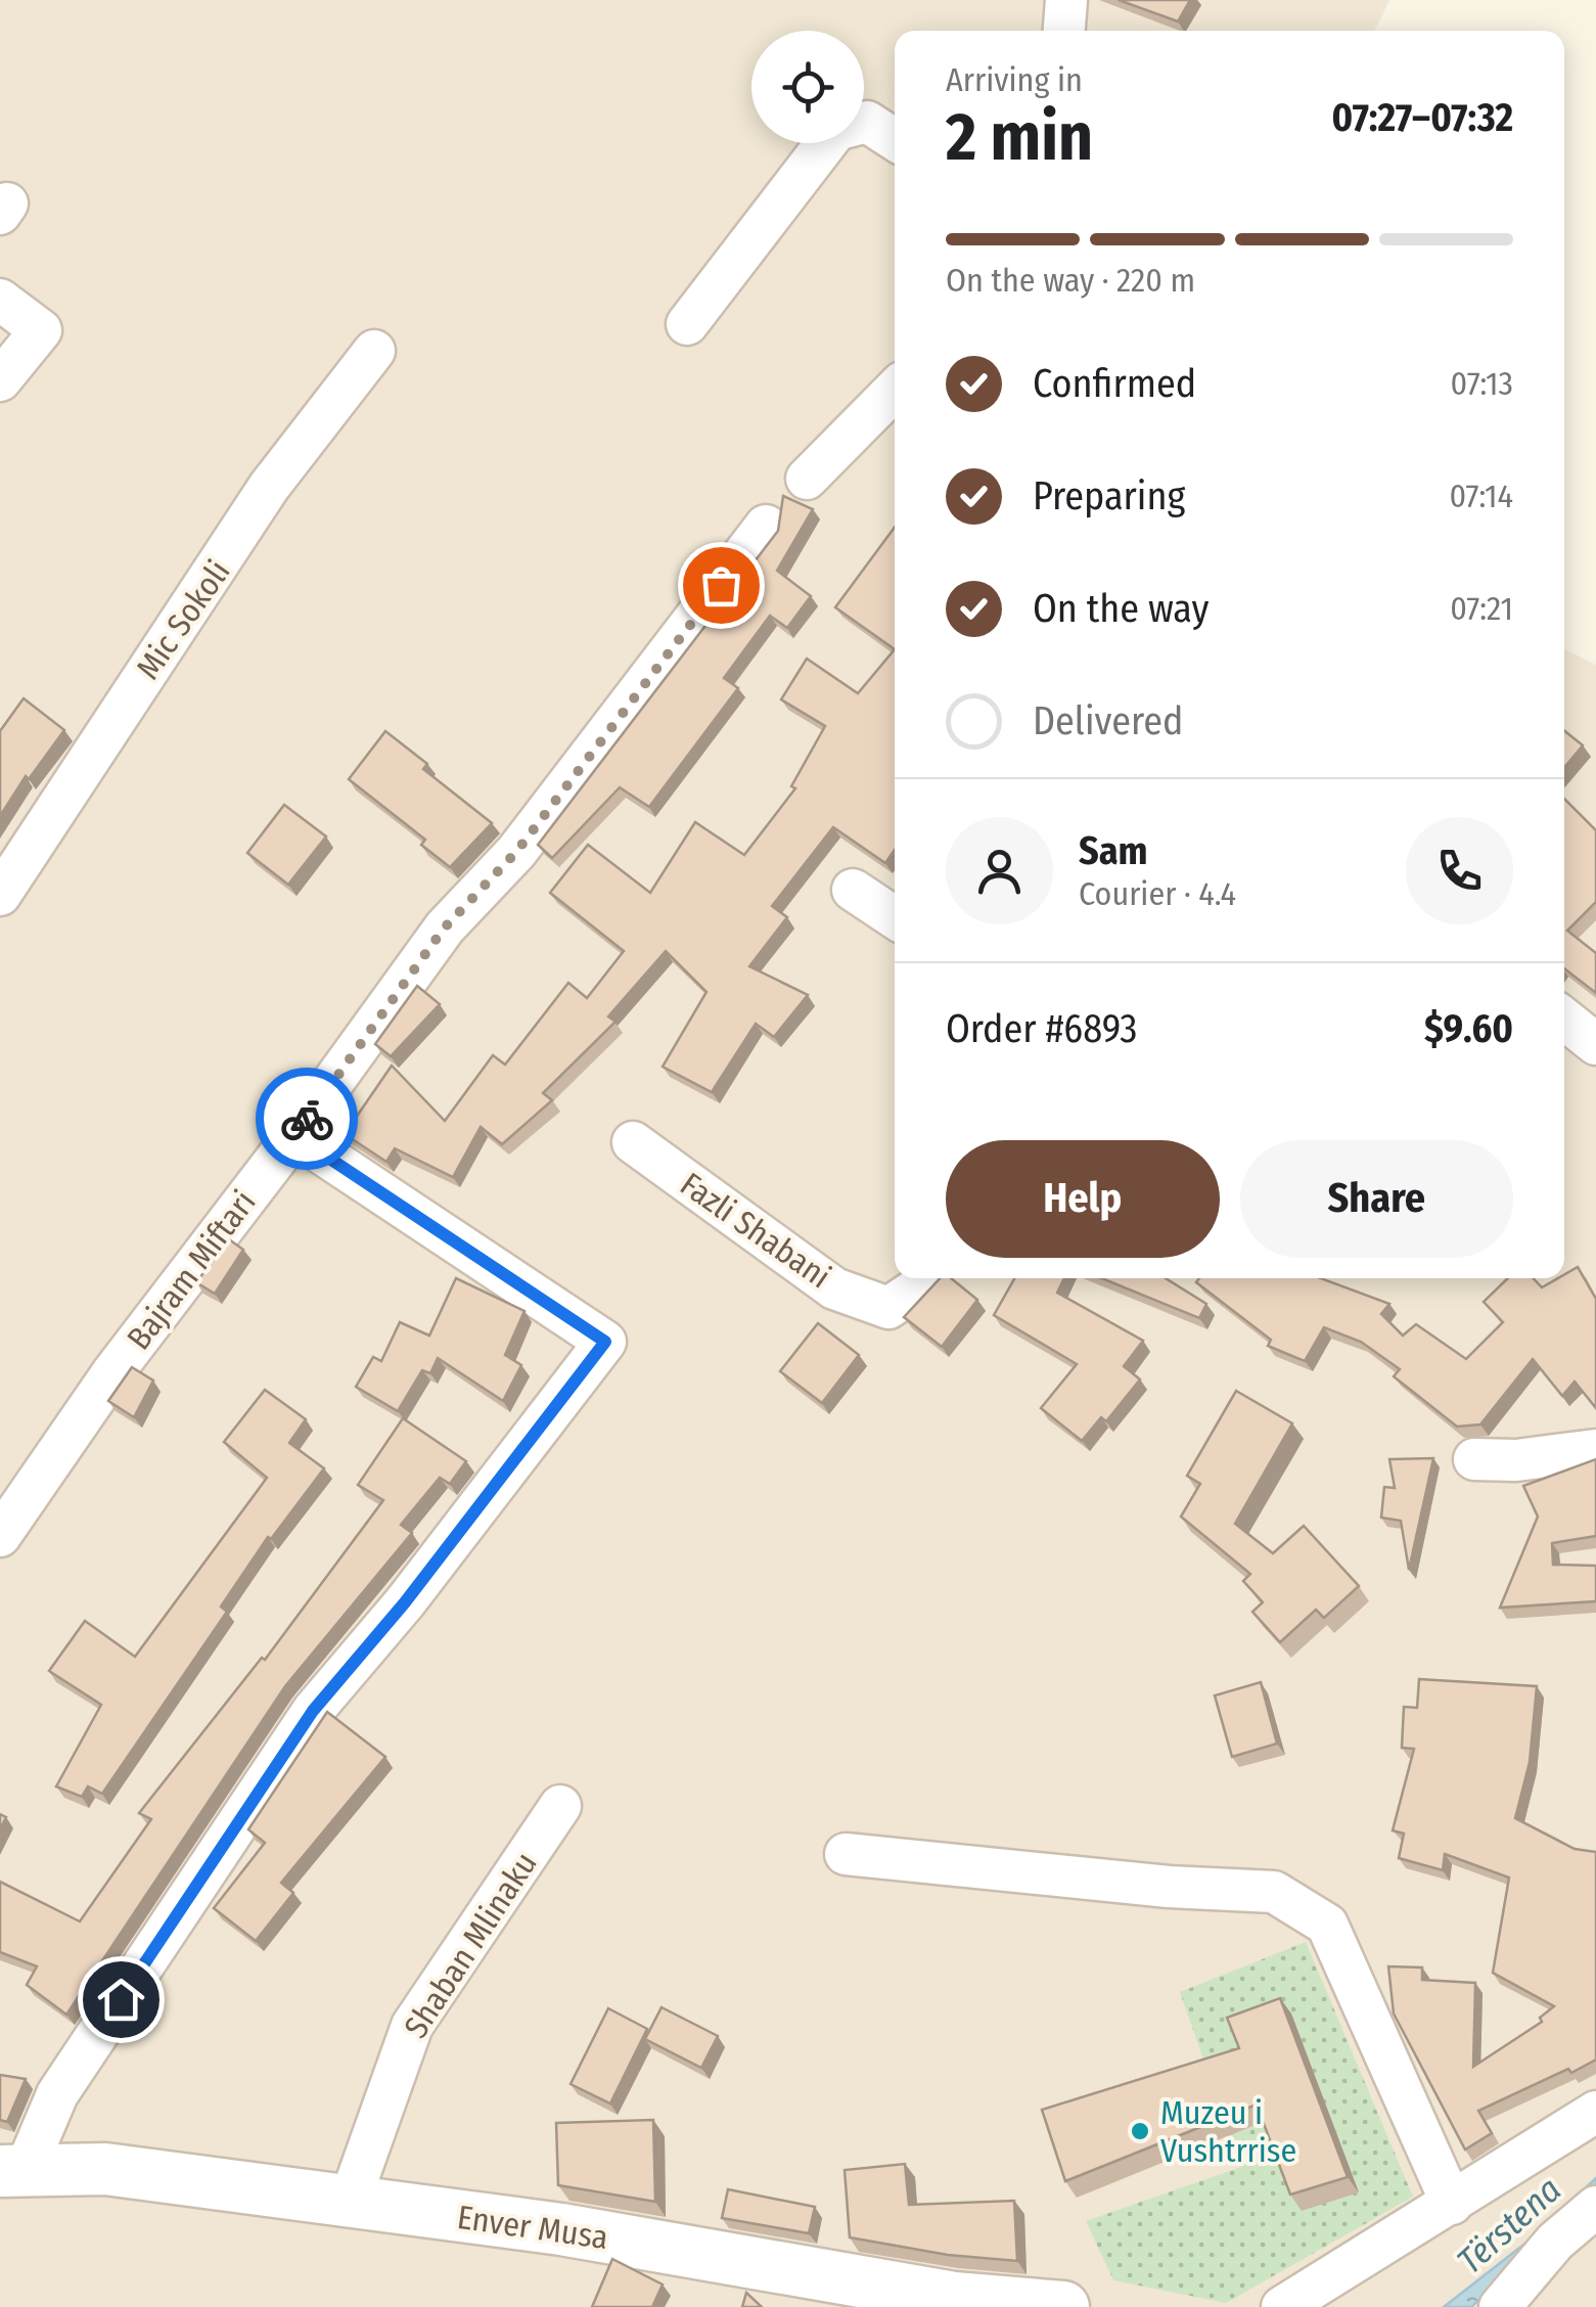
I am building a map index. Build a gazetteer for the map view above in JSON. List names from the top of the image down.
{
  "streets": {
    "street": [
      "Mic Sokoli",
      "Fazli Shabani",
      "Bajram Miftari",
      "Shaban Mlinaku",
      "Enver Musa"
    ]
  },
  "crossings": [
    ["Shaban Mlinaku", "Enver Musa"]
  ],
  "water": ["Tërstena"],
  "places": ["Muzeu i Vushtrrise"],
  "page": {
    "heading": ["2 min", "Arriving in", "07:27–07:32"],
    "panel": [
      "Sam",
      "Courier · 4.4",
      "Order #6893",
      "$9.60"
    ],
    "bar": "On the way · 220 m",
    "list": [
      ["Confirmed", "07:13"],
      ["Preparing", "07:14"],
      ["On the way", "07:21"],
      "Delivered"
    ],
    "buttons": ["Help", "Share"]
  }
}
